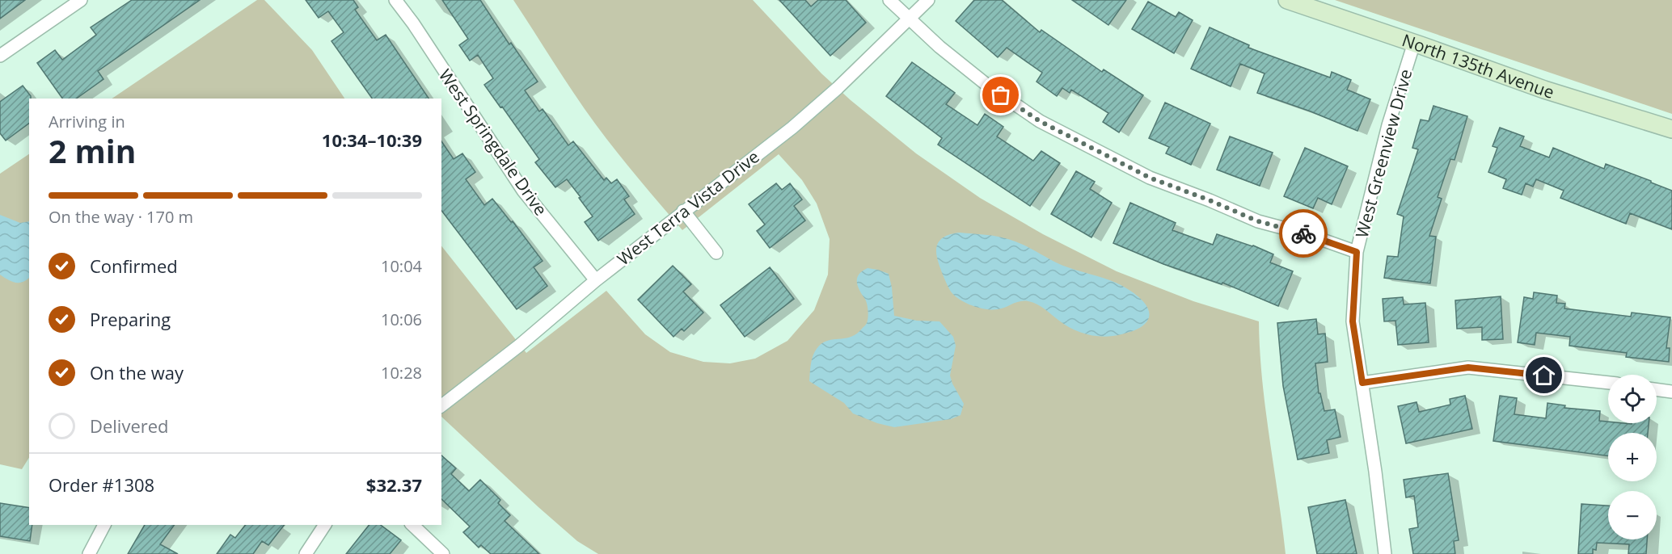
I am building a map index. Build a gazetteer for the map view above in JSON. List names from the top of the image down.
{
  "streets": {
    "street": [
      "North 135th Avenue",
      "West Springdale Drive",
      "West Greenview Drive",
      "West Terra Vista Drive"
    ]
  },
  "crossings": [
    ["North 135th Avenue", "West Greenview Drive"],
    ["West Springdale Drive", "West Terra Vista Drive"]
  ],
  "page": {
    "heading": ["2 min", "Arriving in", "10:34–10:39"],
    "panel": ["Order #1308", "$32.37"],
    "bar": "On the way · 170 m",
    "list": [
      ["Confirmed", "10:04"],
      ["Preparing", "10:06"],
      ["On the way", "10:28"],
      "Delivered"
    ],
    "map_buttons": ["+", "−"]
  }
}
